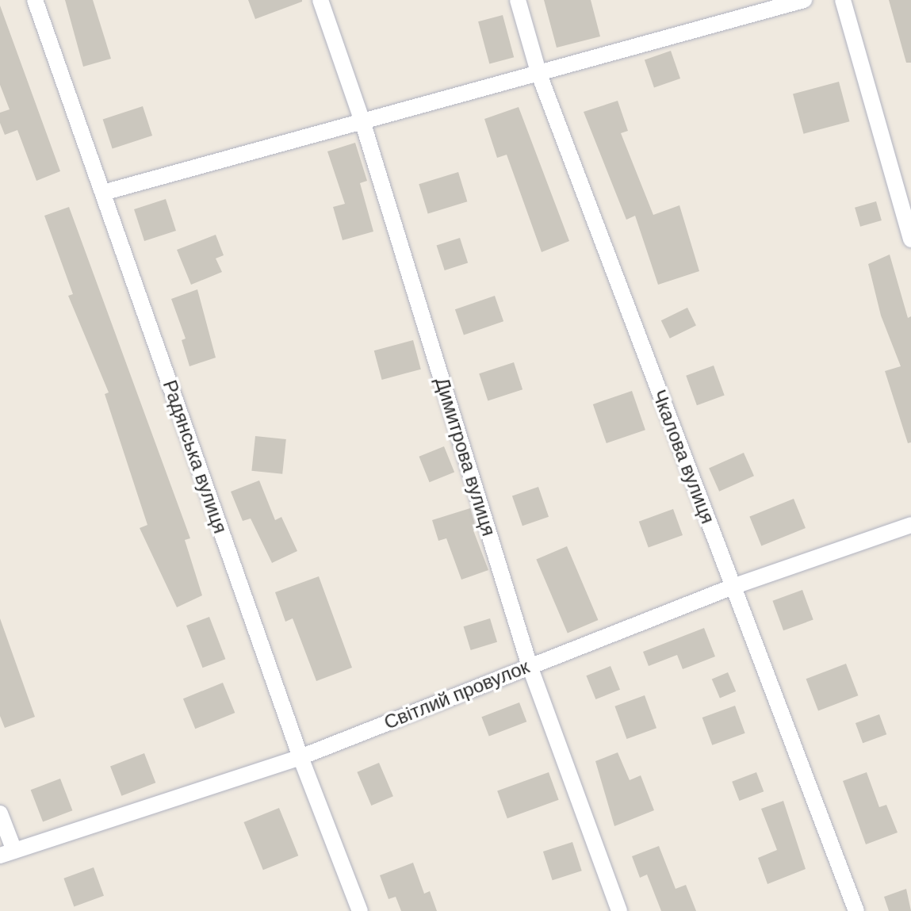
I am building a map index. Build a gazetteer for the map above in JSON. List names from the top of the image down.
{
  "streets": {
    "street": [
      "Радянська вулиця",
      "Димитрова вулиця",
      "Чкалова вулиця",
      "Світлий провулок"
    ]
  },
  "crossings": [
    ["Радянська вулиця", "Світлий провулок"],
    ["Димитрова вулиця", "Світлий провулок"],
    ["Чкалова вулиця", "Світлий провулок"]
  ]
}
